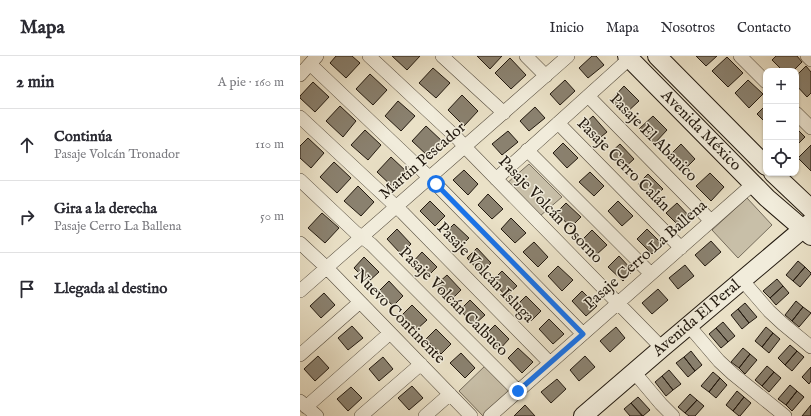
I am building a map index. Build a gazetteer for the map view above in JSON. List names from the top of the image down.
{
  "streets": {
    "main road": ["Avenida México", "Avenida El Peral"],
    "street": [
      "Pasaje El Abanico",
      "Martín Pescador",
      "Pasaje Cerro Calán",
      "Pasaje Volcán Osorno",
      "Pasaje Cerro La Ballena",
      "Pasaje Volcán Isluga",
      "Pasaje Volcán Calbuco",
      "Nuevo Continente"
    ]
  },
  "crossings": [
    ["Avenida México", "Pasaje Cerro La Ballena"],
    ["Avenida México", "Avenida El Peral"],
    ["Pasaje El Abanico", "Pasaje Cerro La Ballena"],
    ["Martín Pescador", "Pasaje Volcán Osorno"],
    ["Martín Pescador", "Pasaje Volcán Isluga"],
    ["Martín Pescador", "Pasaje Volcán Calbuco"],
    ["Martín Pescador", "Nuevo Continente"],
    ["Pasaje Cerro Calán", "Pasaje Cerro La Ballena"],
    ["Pasaje Volcán Osorno", "Pasaje Cerro La Ballena"],
    ["Pasaje Volcán Osorno", "Avenida El Peral"],
    ["Pasaje Cerro La Ballena", "Pasaje Volcán Isluga"],
    ["Pasaje Cerro La Ballena", "Pasaje Volcán Calbuco"]
  ],
  "page": {
    "header": "Mapa",
    "nav": [
      "Inicio",
      "Mapa",
      "Nosotros",
      "Contacto"
    ],
    "heading": ["2 min", "A pie · 160 m"],
    "map_buttons": ["+", "−"],
    "list": [
      ["Continúa", "Pasaje Volcán Tronador", "110 m"],
      ["Gira a la derecha", "Pasaje Cerro La Ballena", "50 m"],
      "Llegada al destino"
    ]
  }
}
